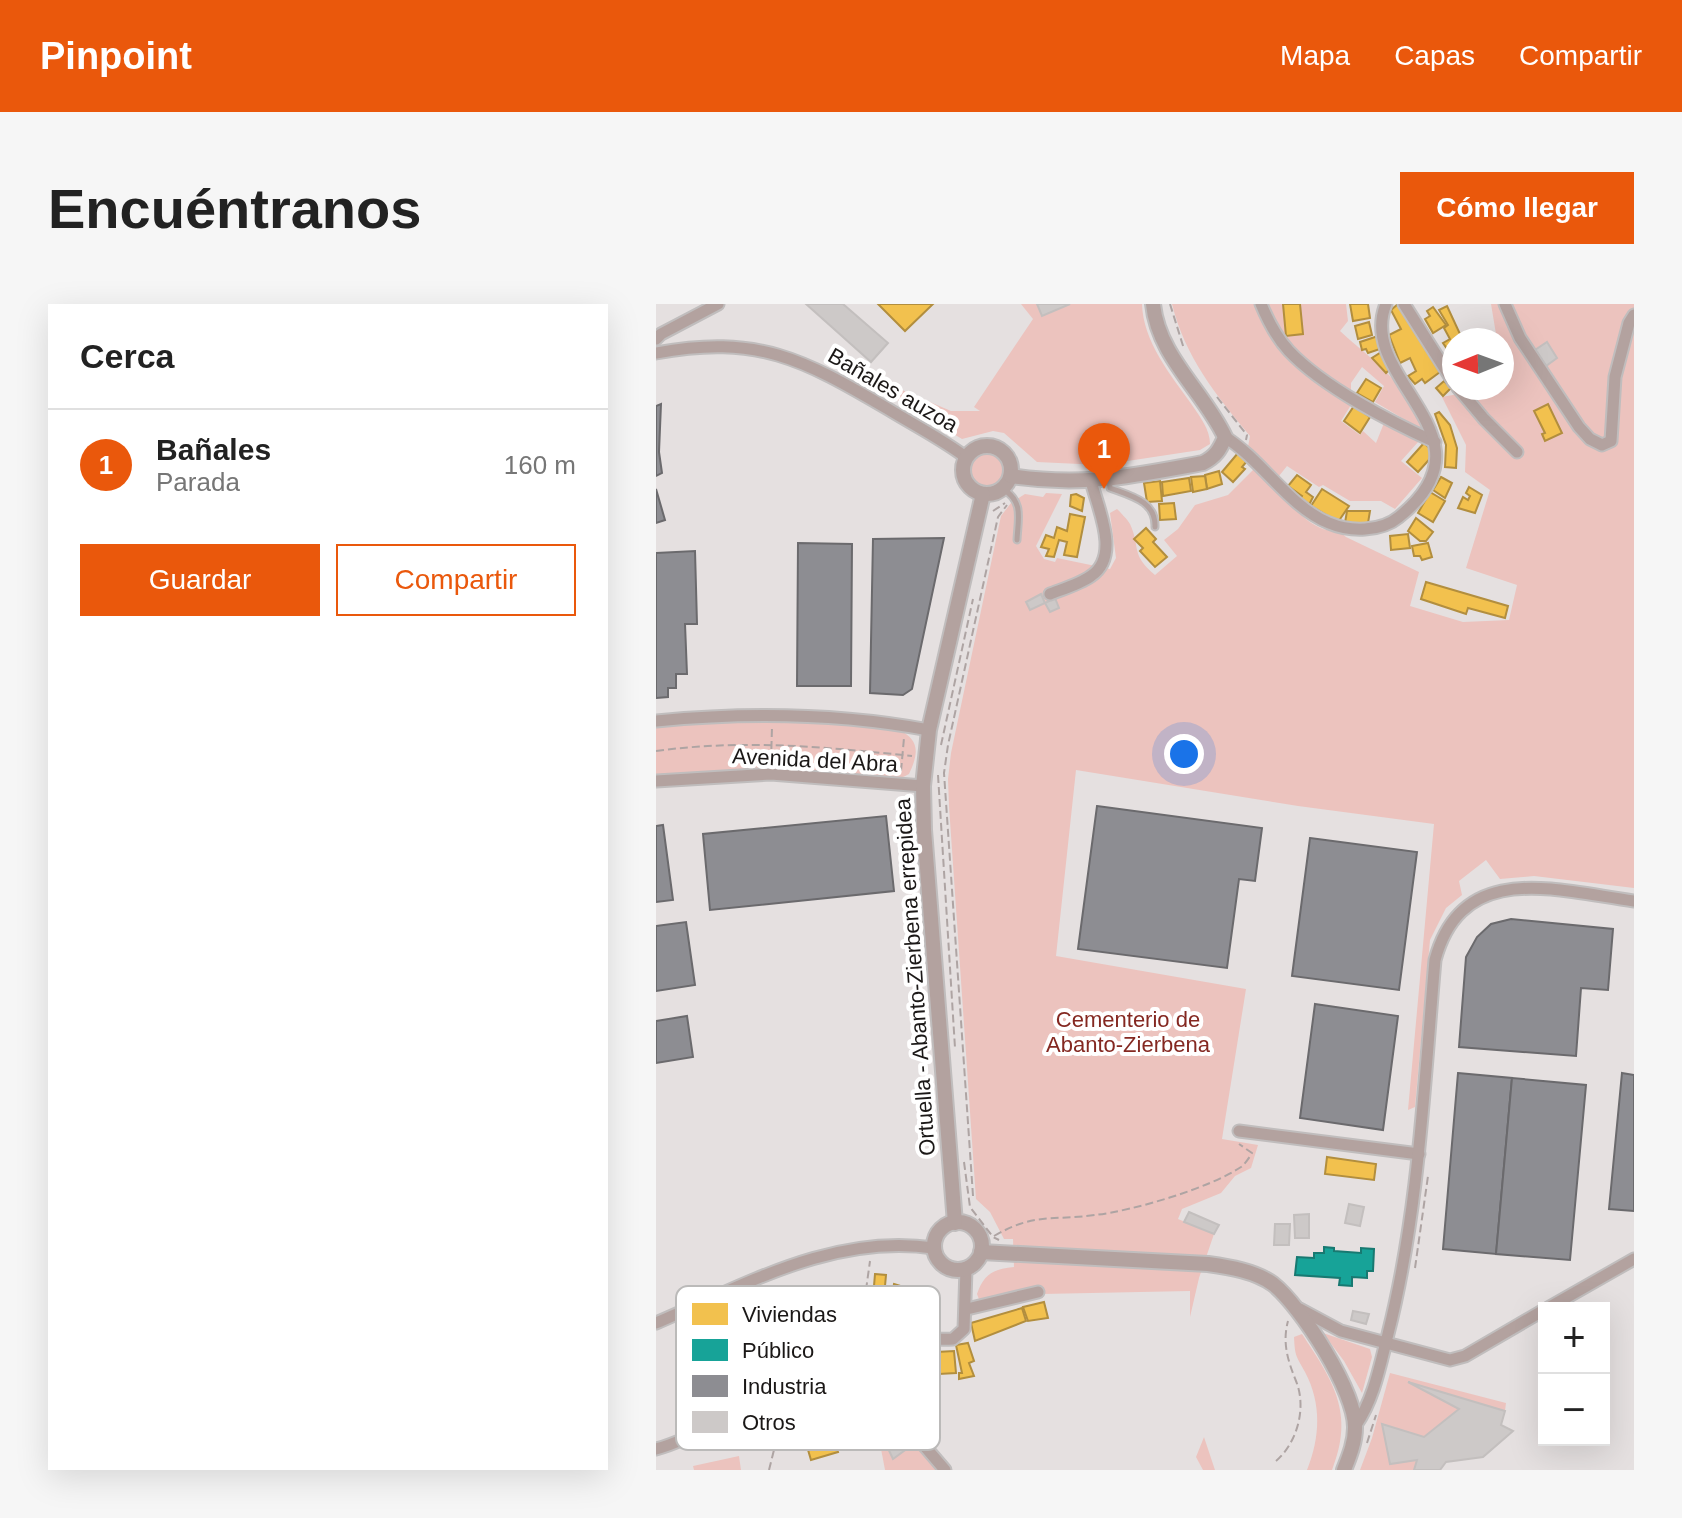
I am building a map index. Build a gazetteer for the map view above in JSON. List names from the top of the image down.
{
  "streets": {
    "street": ["Bañales auzoa", "Avenida del Abra", "Ortuella - Abanto-Zierbena errepidea"]
  },
  "crossings": [
    ["Bañales auzoa", "Ortuella - Abanto-Zierbena errepidea"],
    ["Avenida del Abra", "Ortuella - Abanto-Zierbena errepidea"]
  ],
  "parks": ["Cementerio de Abanto-Zierbena"],
  "legend": [
    "Viviendas",
    "Público",
    "Industria",
    "Otros"
  ],
  "north": "left",
  "page": {
    "header": "Pinpoint",
    "nav": ["Mapa", "Capas", "Compartir"],
    "buttons": [
      "Cómo llegar",
      ["Guardar", "Compartir"]
    ],
    "title": "Encuéntranos",
    "heading": "Cerca",
    "list": [
      {
        "mark": "1",
        "name": "Bañales",
        "note": "Parada",
        "value": "160 m"
      }
    ],
    "pins": "1",
    "map_buttons": ["+", "−"]
  }
}
